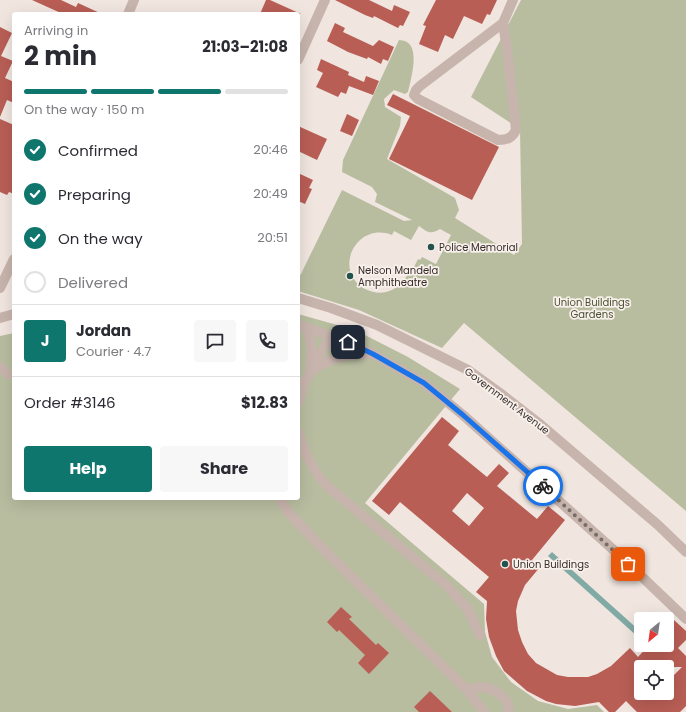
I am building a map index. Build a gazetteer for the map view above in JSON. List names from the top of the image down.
{
  "streets": {
    "street": ["Government Avenue"]
  },
  "parks": ["Union Buildings Gardens"],
  "places": ["Police Memorial", "Nelson Mandela Amphitheatre", "Union Buildings"],
  "north": "bottom left",
  "page": {
    "heading": ["2 min", "Arriving in", "21:03–21:08"],
    "panel": [
      "Jordan",
      "Courier · 4.7",
      "Order #3146",
      "$12.83"
    ],
    "bar": "On the way · 150 m",
    "list": [
      ["Confirmed", "20:46"],
      ["Preparing", "20:49"],
      ["On the way", "20:51"],
      "Delivered"
    ],
    "round": "J",
    "buttons": ["Help", "Share"]
  }
}
